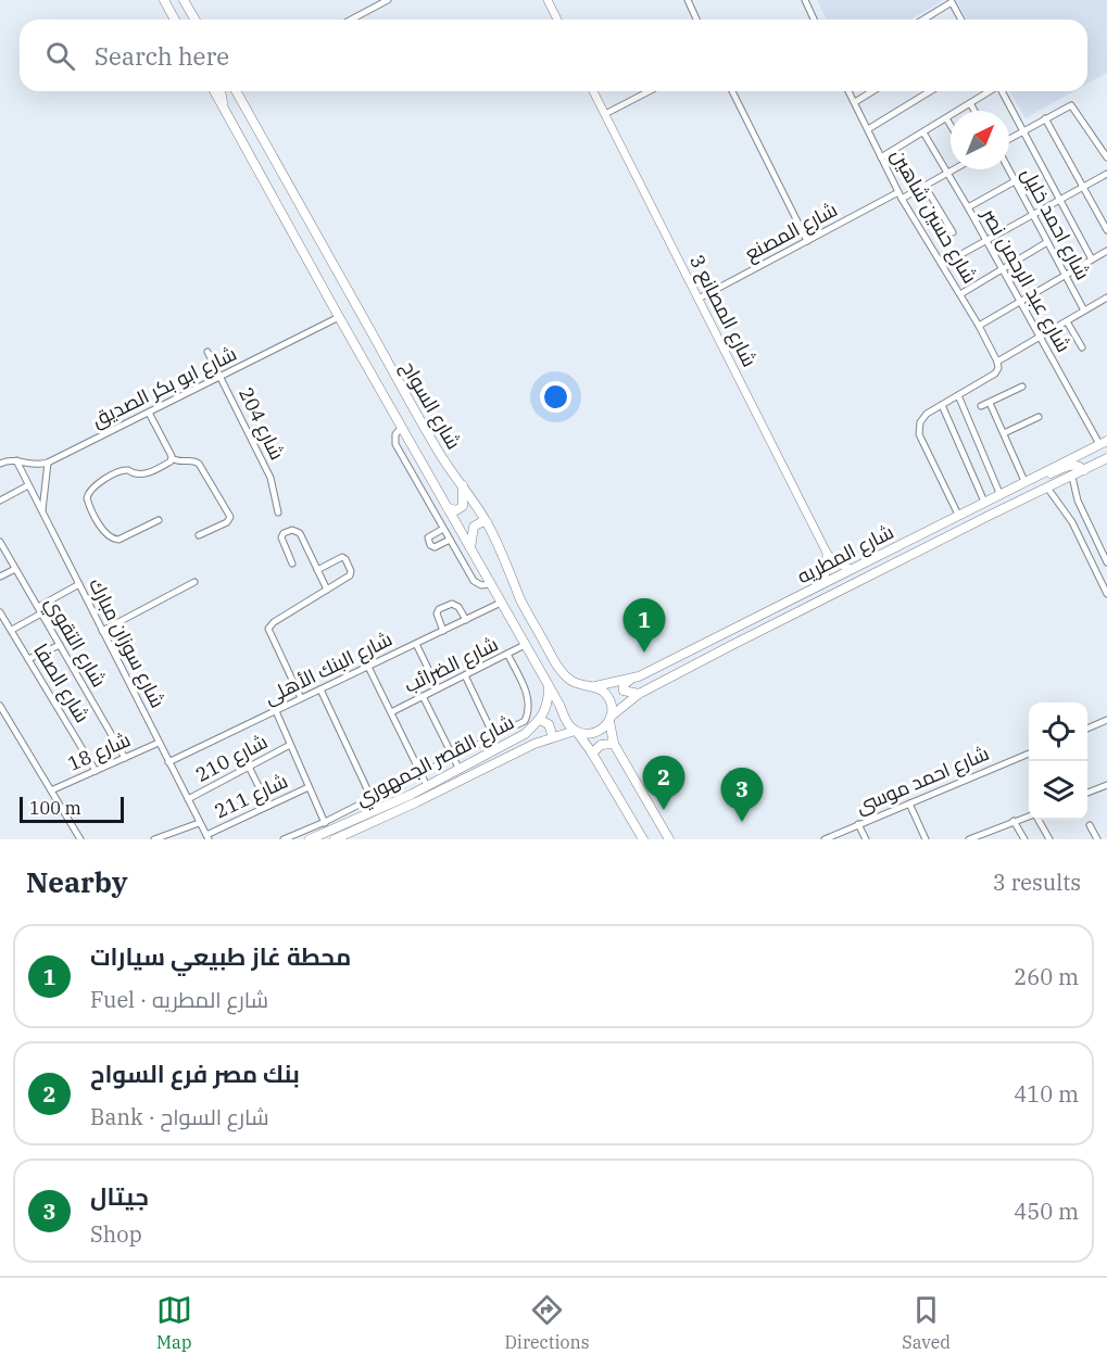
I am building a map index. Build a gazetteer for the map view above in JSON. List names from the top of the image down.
{
  "streets": {
    "main road": ["شارع السواح", "شارع المطريه", "شارع القصر الجمهوري"],
    "street": [
      "شارع حسين شاهين",
      "شارع احمد خليل",
      "شارع المصنع",
      "شارع عبد الرحمن نصر",
      "شارع المصانع 3",
      "شارع ابو بكر الصديق",
      "شارع 204",
      "شارع التقوي",
      "شارع سوزان مبارك",
      "شارع الضرائب",
      "شارع البنك الأهلى",
      "شارع الصفا",
      "شارع 18",
      "شارع 210",
      "شارع احمد موسى",
      "شارع 211"
    ]
  },
  "crossings": [
    ["شارع حسين شاهين", "شارع المصنع"],
    ["شارع المصنع", "شارع عبد الرحمن نصر"],
    ["شارع المصنع", "شارع المصانع 3"],
    ["شارع عبد الرحمن نصر", "شارع المطريه"],
    ["شارع ابو بكر الصديق", "شارع السواح"],
    ["شارع ابو بكر الصديق", "شارع 204"],
    ["شارع السواح", "شارع المطريه"],
    ["شارع السواح", "شارع الضرائب"],
    ["شارع السواح", "شارع البنك الأهلى"],
    ["شارع السواح", "شارع القصر الجمهوري"],
    ["شارع التقوي", "شارع 18"],
    ["شارع سوزان مبارك", "شارع البنك الأهلى"],
    ["شارع سوزان مبارك", "شارع 18"],
    ["شارع سوزان مبارك", "شارع 210"],
    ["شارع سوزان مبارك", "شارع 211"],
    ["شارع الصفا", "شارع 18"]
  ],
  "scale_bar": "100 m",
  "north": "top right",
  "page": {
    "search": "Search here",
    "pins": ["1", "2", "3"],
    "scale": "100 m",
    "heading": ["Nearby", "3 results"],
    "list": [
      {
        "mark": "1",
        "name": "محطة غاز طبيعي سيارات",
        "note": "Fuel · شارع المطريه",
        "value": "260 m"
      },
      {
        "mark": "2",
        "name": "بنك مصر فرع السواح",
        "note": "Bank · شارع السواح",
        "value": "410 m"
      },
      {
        "mark": "3",
        "name": "جيتال",
        "note": "Shop",
        "value": "450 m"
      }
    ],
    "nav": ["Map", "Directions", "Saved"]
  }
}
